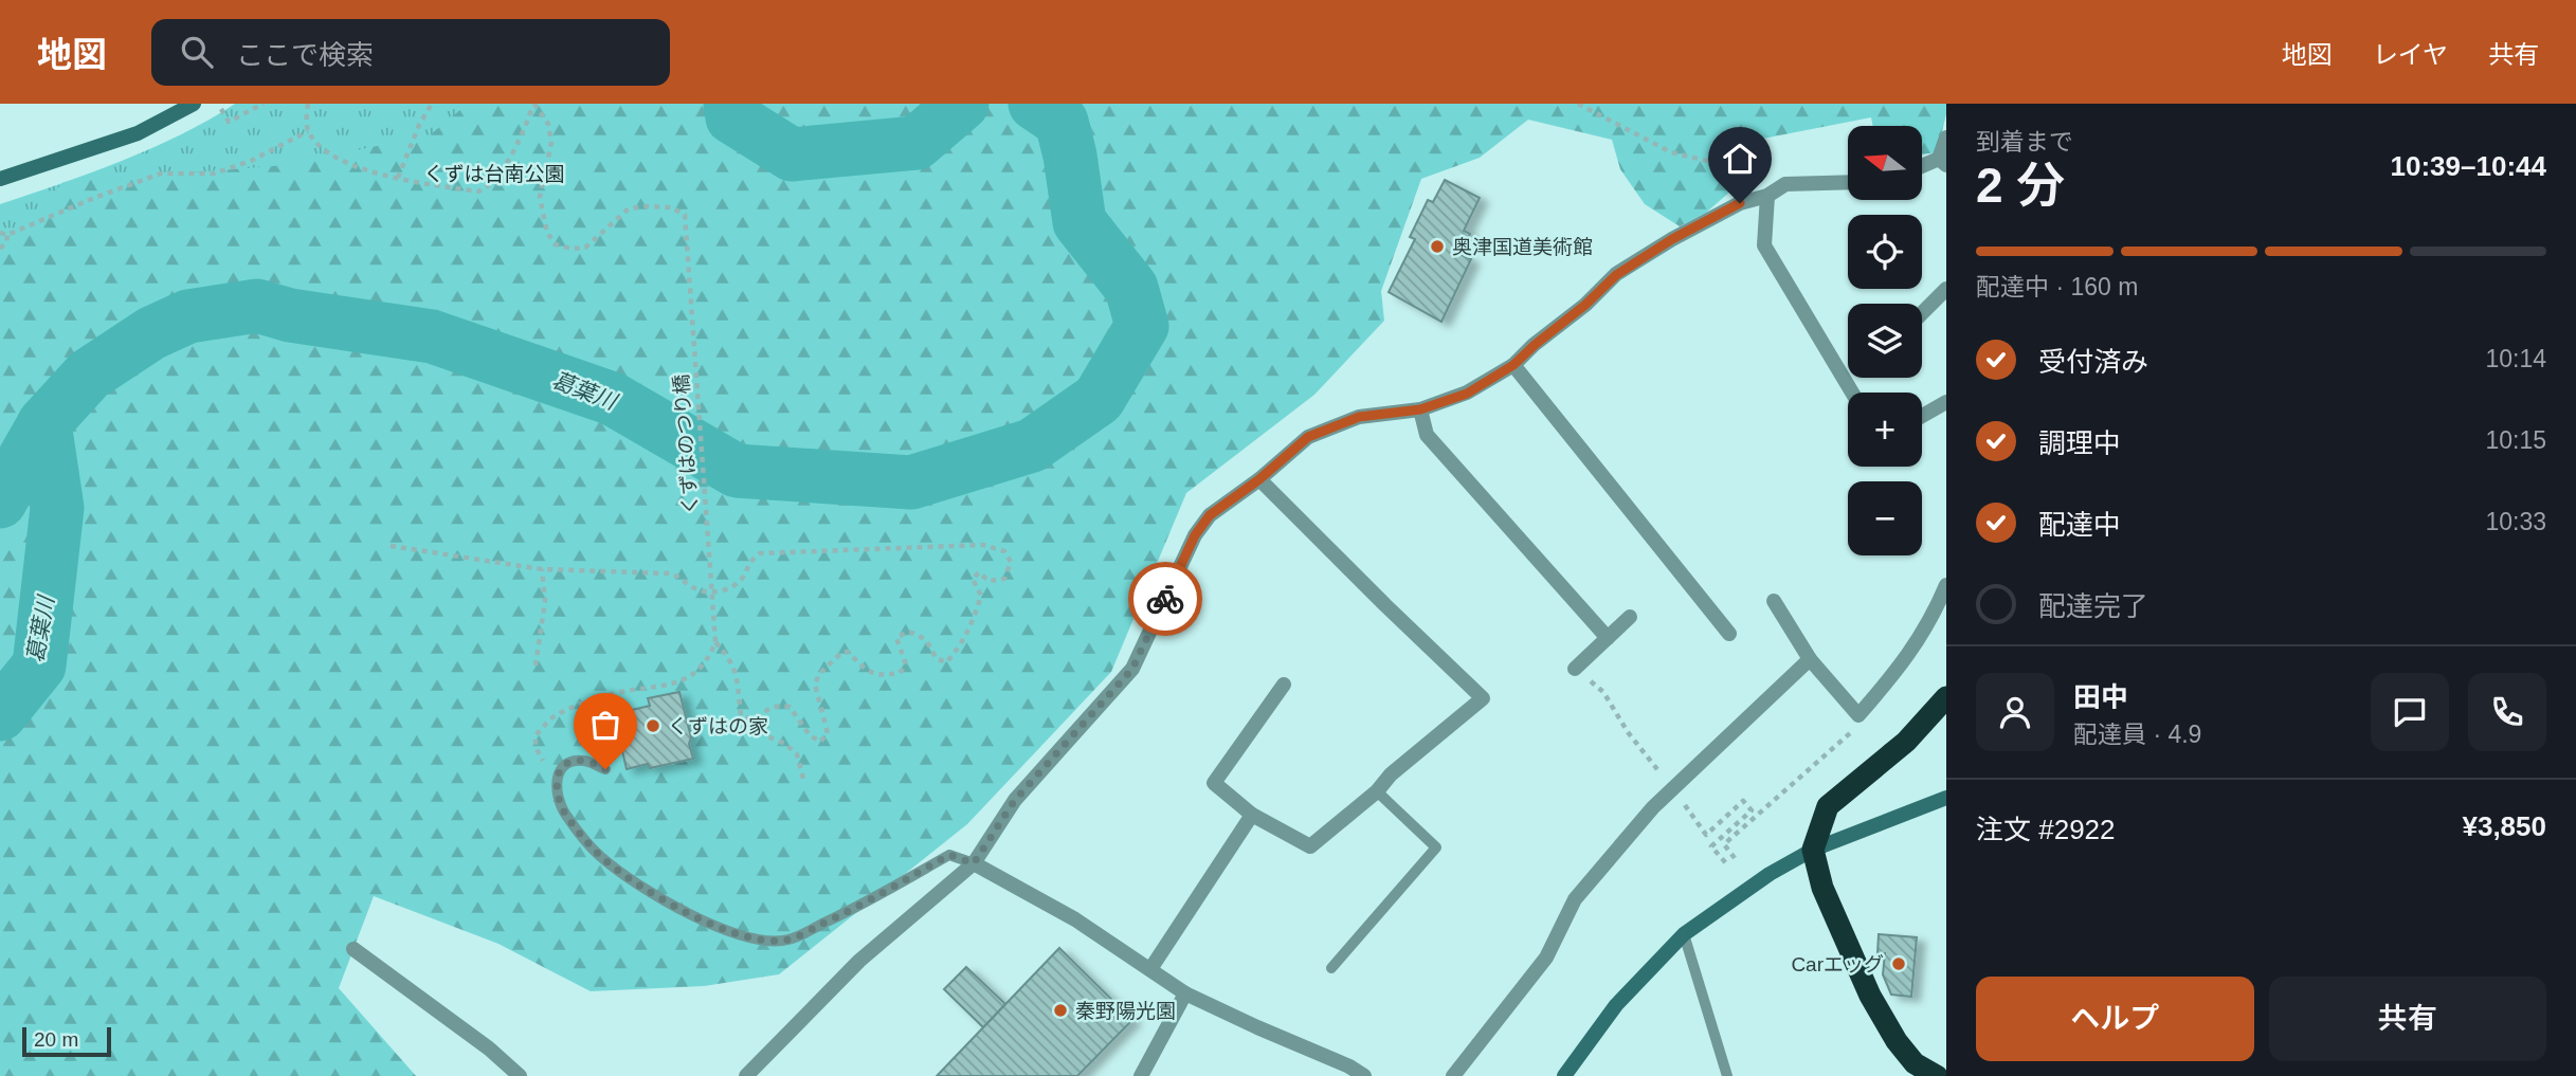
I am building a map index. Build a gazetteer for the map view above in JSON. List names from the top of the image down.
{
  "streets": {
    "path": ["くずはのつり橋"]
  },
  "water": ["葛葉川"],
  "parks": ["くずは台南公園"],
  "places": [
    "奥津国道美術館",
    "くずはの家",
    "Carエッグ",
    "秦野陽光園"
  ],
  "scale_bar": "20 m",
  "north": "left",
  "page": {
    "header": "地図",
    "search": "ここで検索",
    "nav": ["地図", "レイヤ", "共有"],
    "heading": ["2 分", "到着まで", "10:39–10:44"],
    "panel": [
      "田中",
      "配達員 · 4.9",
      "注文 #2922",
      "¥3,850"
    ],
    "map_buttons": ["+", "−"],
    "bar": "配達中 · 160 m",
    "list": [
      ["受付済み", "10:14"],
      ["調理中", "10:15"],
      ["配達中", "10:33"],
      "配達完了"
    ],
    "buttons": ["ヘルプ", "共有"],
    "scale": "20 m"
  }
}
